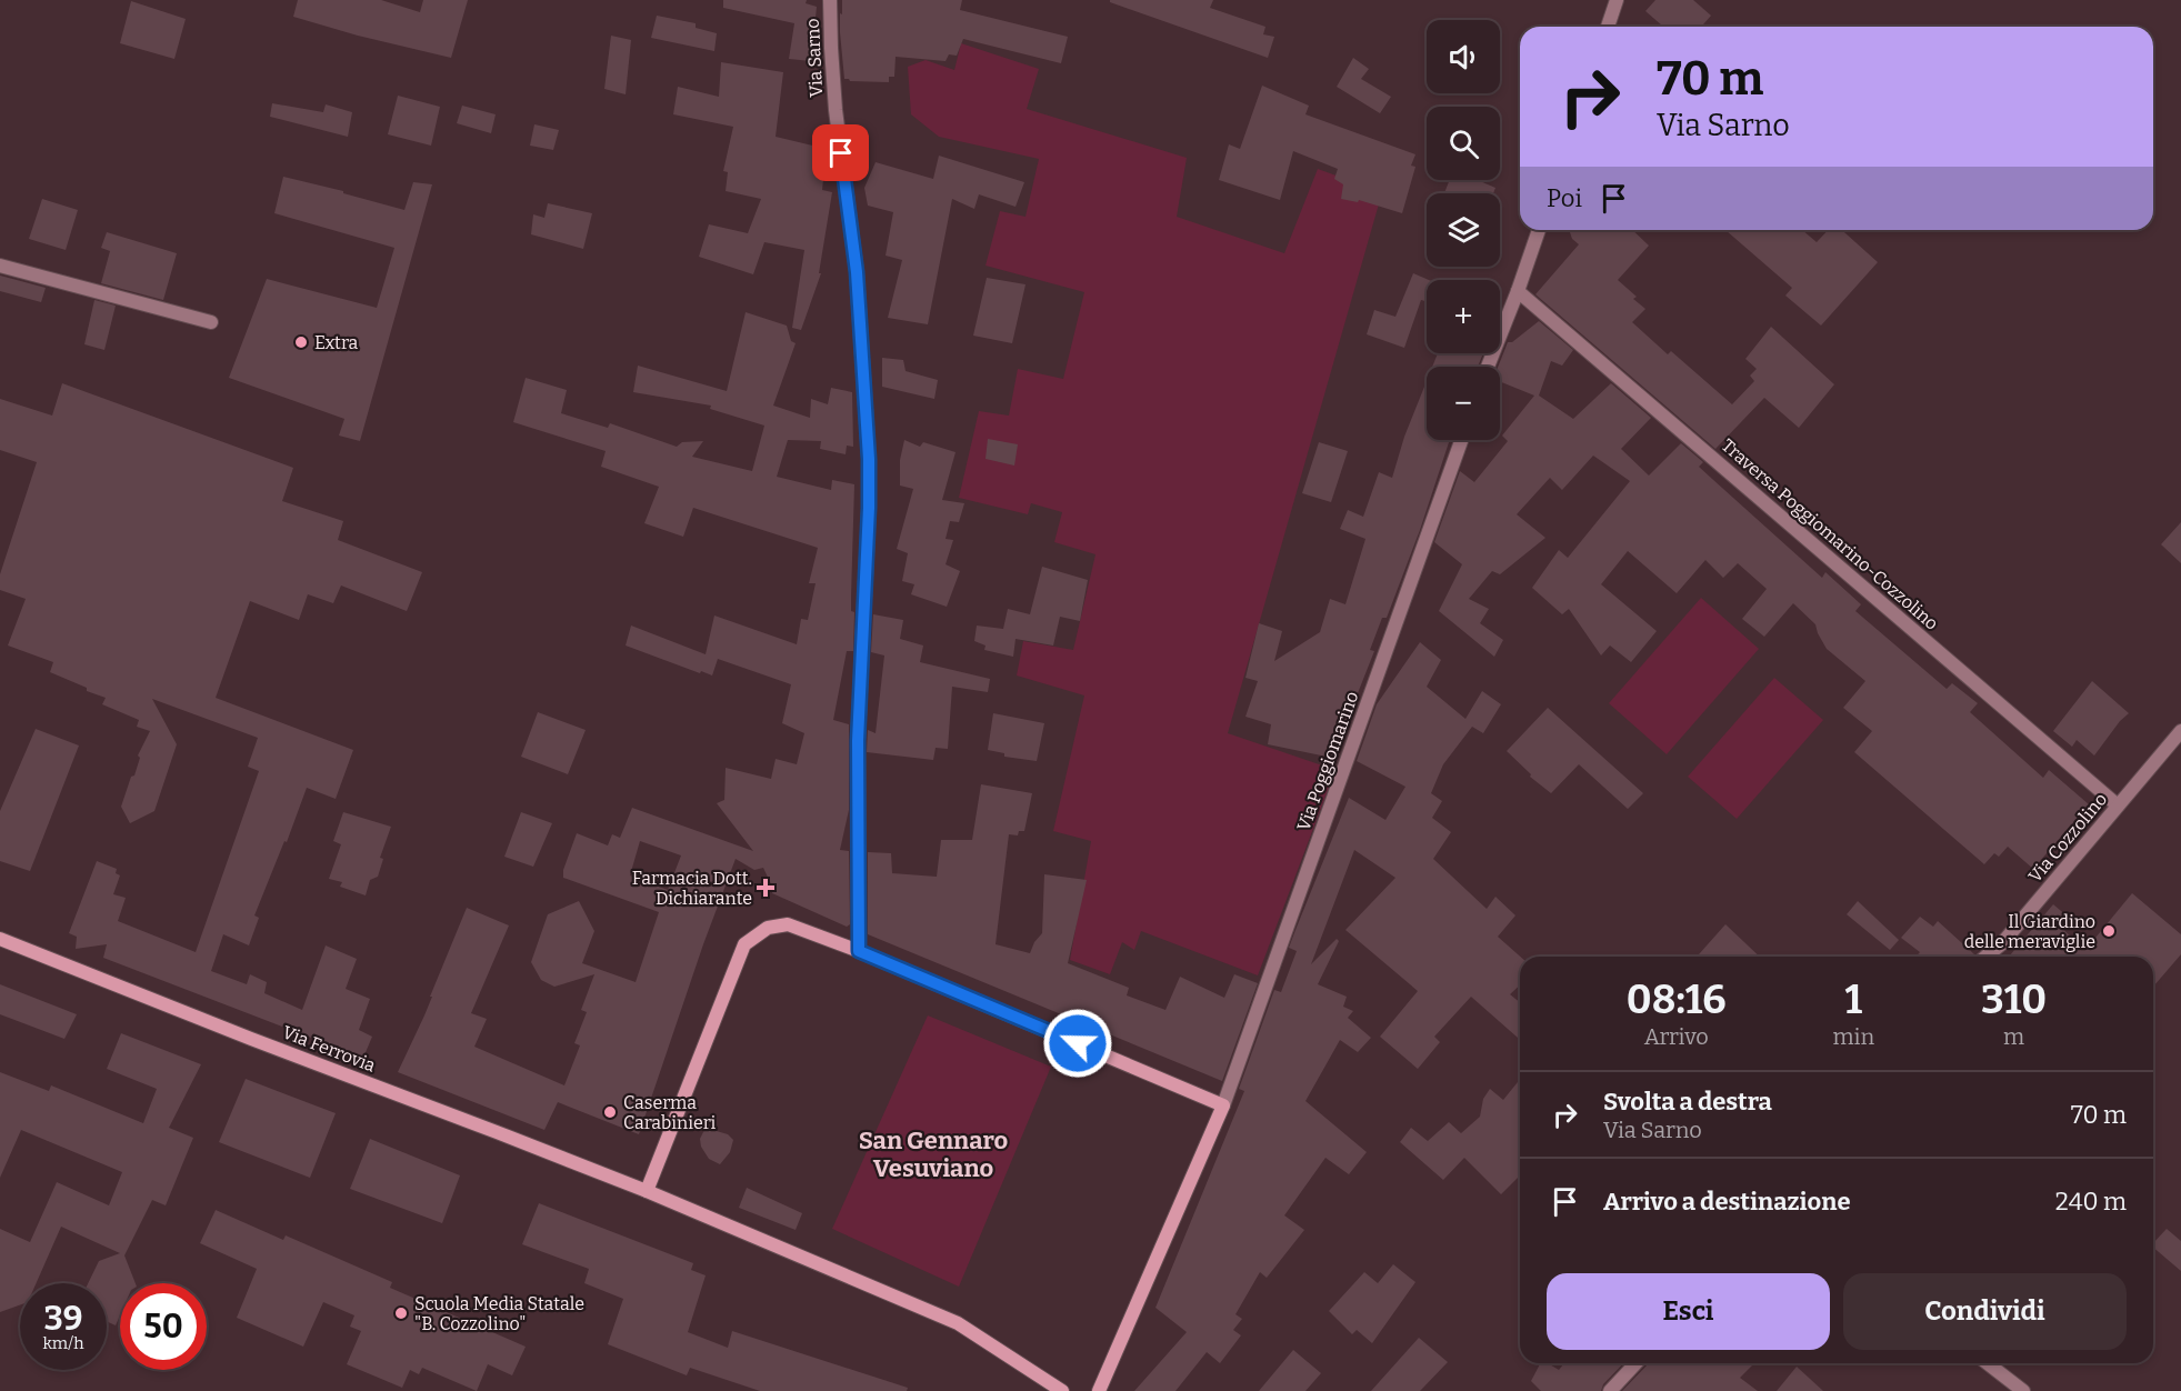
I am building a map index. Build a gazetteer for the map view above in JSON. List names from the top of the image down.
{
  "streets": {
    "main road": ["Via Ferrovia"],
    "street": [
      "Via Sarno",
      "Traversa Poggiomarino-Cozzolino",
      "Via Poggiomarino",
      "Via Cozzolino"
    ]
  },
  "crossings": [
    ["Traversa Poggiomarino-Cozzolino", "Via Cozzolino"]
  ],
  "districts": ["San Gennaro Vesuviano"],
  "places": {
    "other": [
      "Extra",
      "Il Giardino delle meraviglie",
      "Caserma Carabinieri",
      "Scuola Media Statale \"B. Cozzolino\""
    ],
    "health": ["Farmacia Dott. Dichiarante"]
  },
  "page": {
    "map_buttons": ["+", "−"],
    "turn": ["70 m", "Via Sarno"],
    "then": "Poi",
    "eta": [
      "08:16",
      "Arrivo",
      "1",
      "min",
      "310",
      "m"
    ],
    "list": [
      {
        "name": "Svolta a destra",
        "note": "Via Sarno",
        "value": "70 m"
      },
      {
        "name": "Arrivo a destinazione",
        "value": "240 m"
      }
    ],
    "buttons": ["Esci", "Condividi"],
    "speed": "39 km/h",
    "limit": "50"
  }
}
